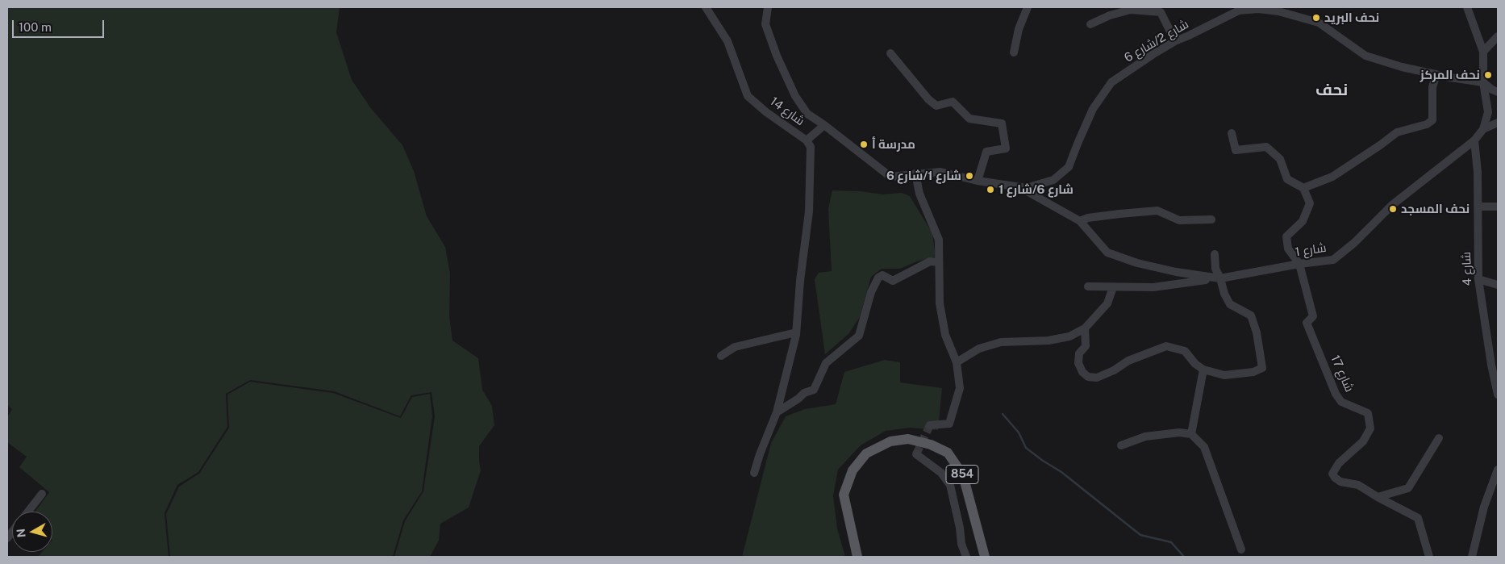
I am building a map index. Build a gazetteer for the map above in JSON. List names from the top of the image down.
{
  "streets": {
    "main road": ["854"],
    "street": [
      "شارع 2/شارع 6",
      "شارع 14",
      "شارع 1",
      "شارع 4",
      "شارع 17"
    ]
  },
  "crossings": [
    ["شارع 2/شارع 6", "شارع 1"],
    ["شارع 1", "شارع 4"],
    ["شارع 1", "شارع 17"]
  ],
  "districts": ["نحف"],
  "places": [
    "نحف البريد",
    "نحف المركز",
    "مدرسة أ",
    "شارع 1/شارع 6",
    "شارع 6/شارع 1",
    "نحف المسجد"
  ],
  "scale_bar": "100 m",
  "north": "left"
}
